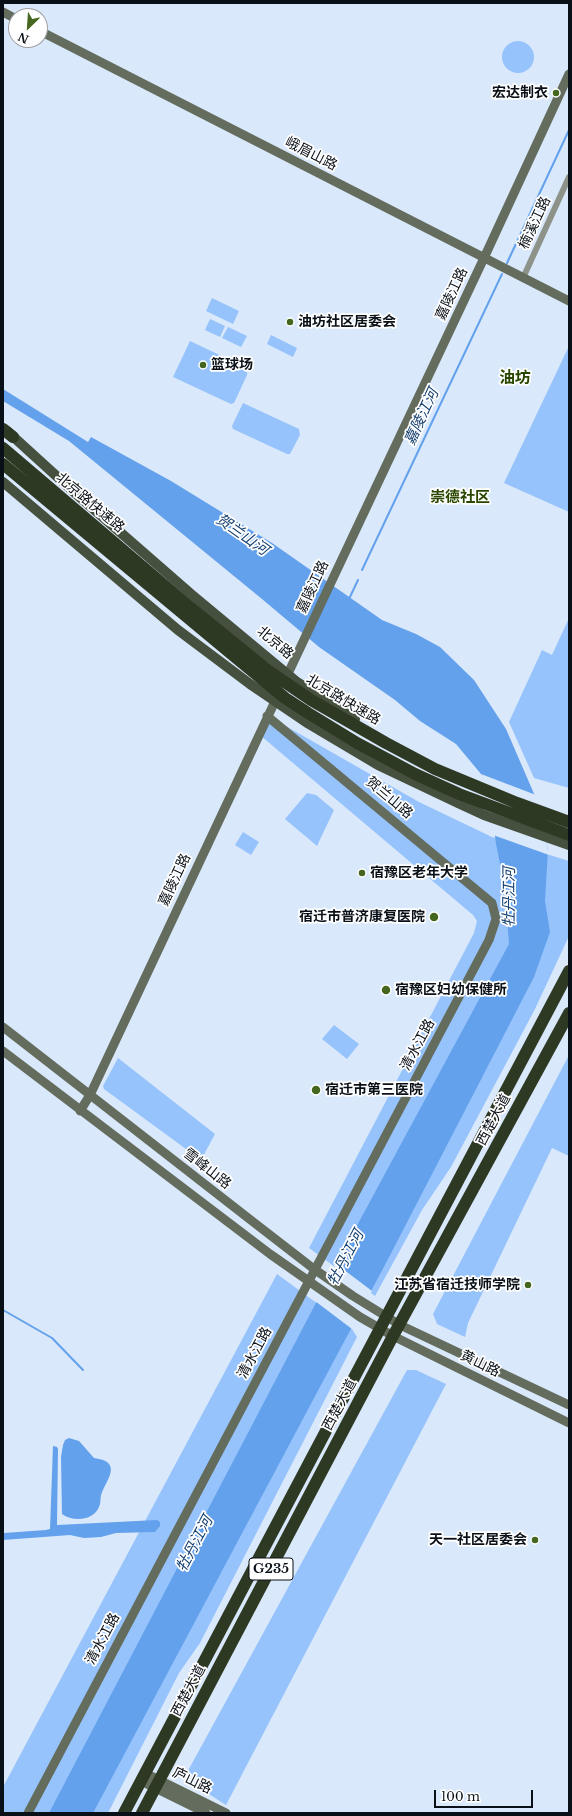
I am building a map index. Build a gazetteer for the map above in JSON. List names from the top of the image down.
{
  "streets": {
    "highway": ["北京路快速路", "西楚大道", "G235"],
    "main road": ["北京路"],
    "street": [
      "峨眉山路",
      "楠溪江路",
      "嘉陵江路",
      "贺兰山路",
      "清水江路",
      "雪峰山路",
      "黄山路",
      "庐山路"
    ]
  },
  "crossings": [
    ["峨眉山路", "楠溪江路"],
    ["峨眉山路", "嘉陵江路"],
    ["嘉陵江路", "北京路"],
    ["嘉陵江路", "贺兰山路"],
    ["嘉陵江路", "雪峰山路"],
    ["贺兰山路", "清水江路"],
    ["清水江路", "雪峰山路"],
    ["西楚大道", "雪峰山路"],
    ["西楚大道", "黄山路"],
    ["西楚大道", "G235"],
    ["西楚大道", "庐山路"],
    ["雪峰山路", "黄山路"],
    ["雪峰山路", "G235"],
    ["黄山路", "G235"]
  ],
  "districts": ["油坊", "崇德社区"],
  "water": ["嘉陵江河", "贺兰山河", "牡丹江河"],
  "places": [
    "宏达制衣",
    "油坊社区居委会",
    "篮球场",
    "宿豫区老年大学",
    "宿迁市普济康复医院",
    "宿豫区妇幼保健所",
    "宿迁市第三医院",
    "江苏省宿迁技师学院",
    "天一社区居委会"
  ],
  "scale_bar": "100 m",
  "north": "bottom left"
}
